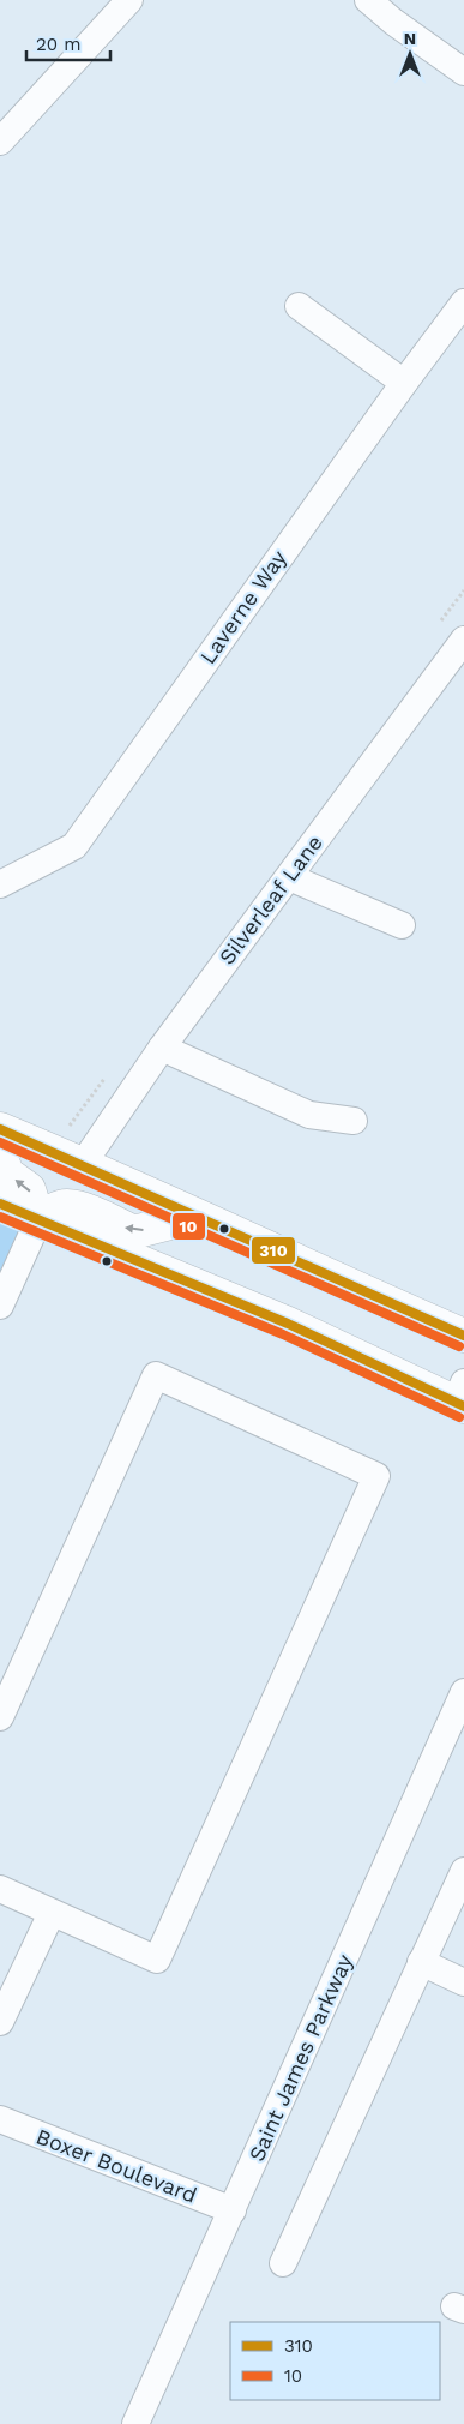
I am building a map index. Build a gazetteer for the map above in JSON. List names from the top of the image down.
{
  "streets": {
    "street": [
      "Laverne Way",
      "Silverleaf Lane",
      "Saint James Parkway",
      "Boxer Boulevard"
    ]
  },
  "crossings": [
    ["Saint James Parkway", "Boxer Boulevard"]
  ],
  "lines": ["transit line 310", "transit line 10"],
  "legend": ["310", "10"],
  "scale_bar": "20 m",
  "north": "top"
}
